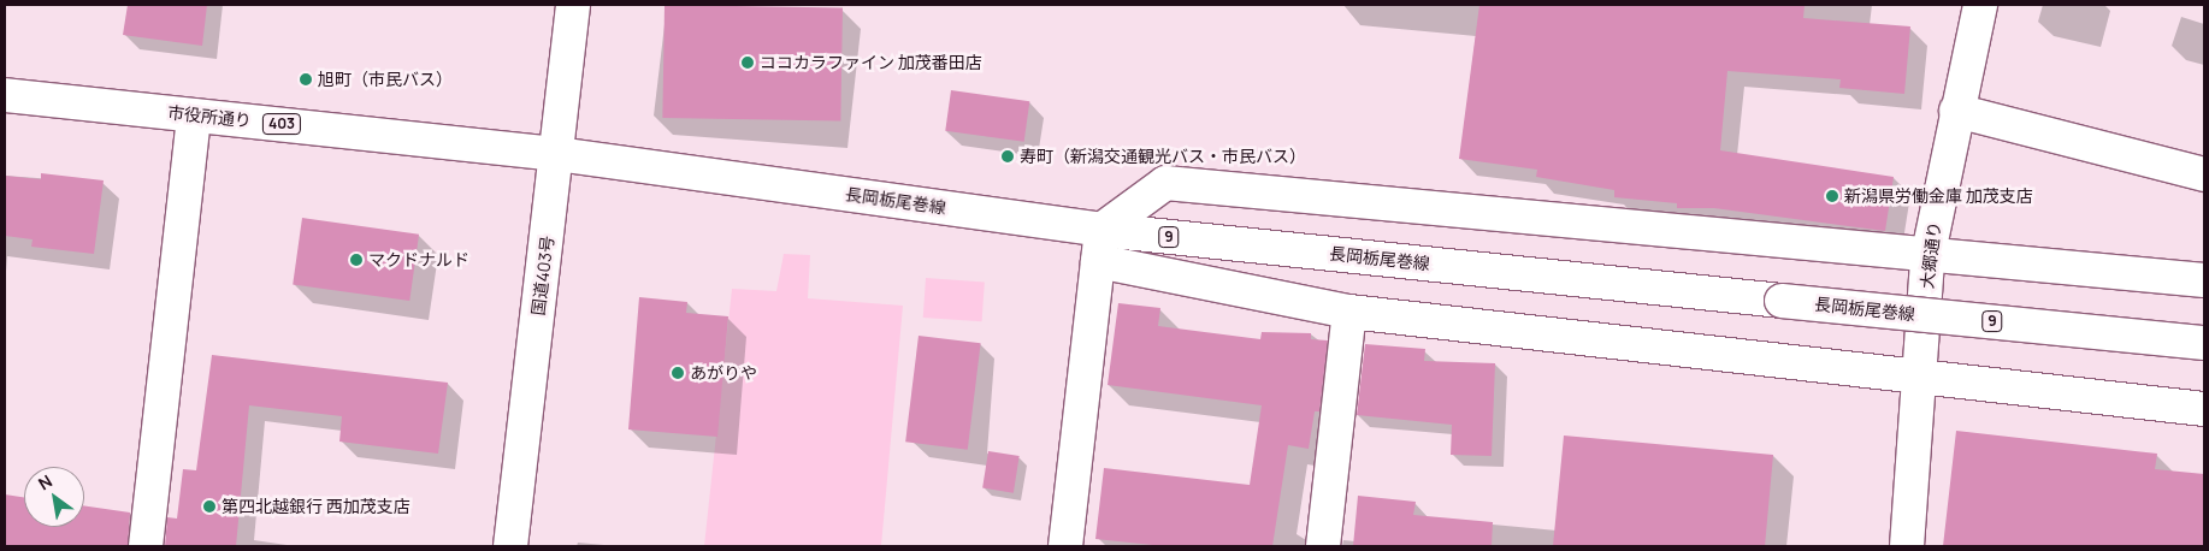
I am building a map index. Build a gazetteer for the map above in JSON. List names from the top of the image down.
{
  "streets": {
    "main road": [
      "市役所通り",
      "403",
      "長岡栃尾巻線",
      "9",
      "大郷通り",
      "国道403号"
    ]
  },
  "crossings": [
    ["市役所通り", "長岡栃尾巻線"],
    ["市役所通り", "国道403号"],
    ["長岡栃尾巻線", "国道403号"]
  ],
  "places": [
    "ココカラファイン 加茂番田店",
    "旭町（市民バス）",
    "寿町（新潟交通観光バス・市民バス）",
    "新潟県労働金庫 加茂支店",
    "マクドナルド",
    "あがりや",
    "第四北越銀行 西加茂支店"
  ],
  "north": "top left"
}
